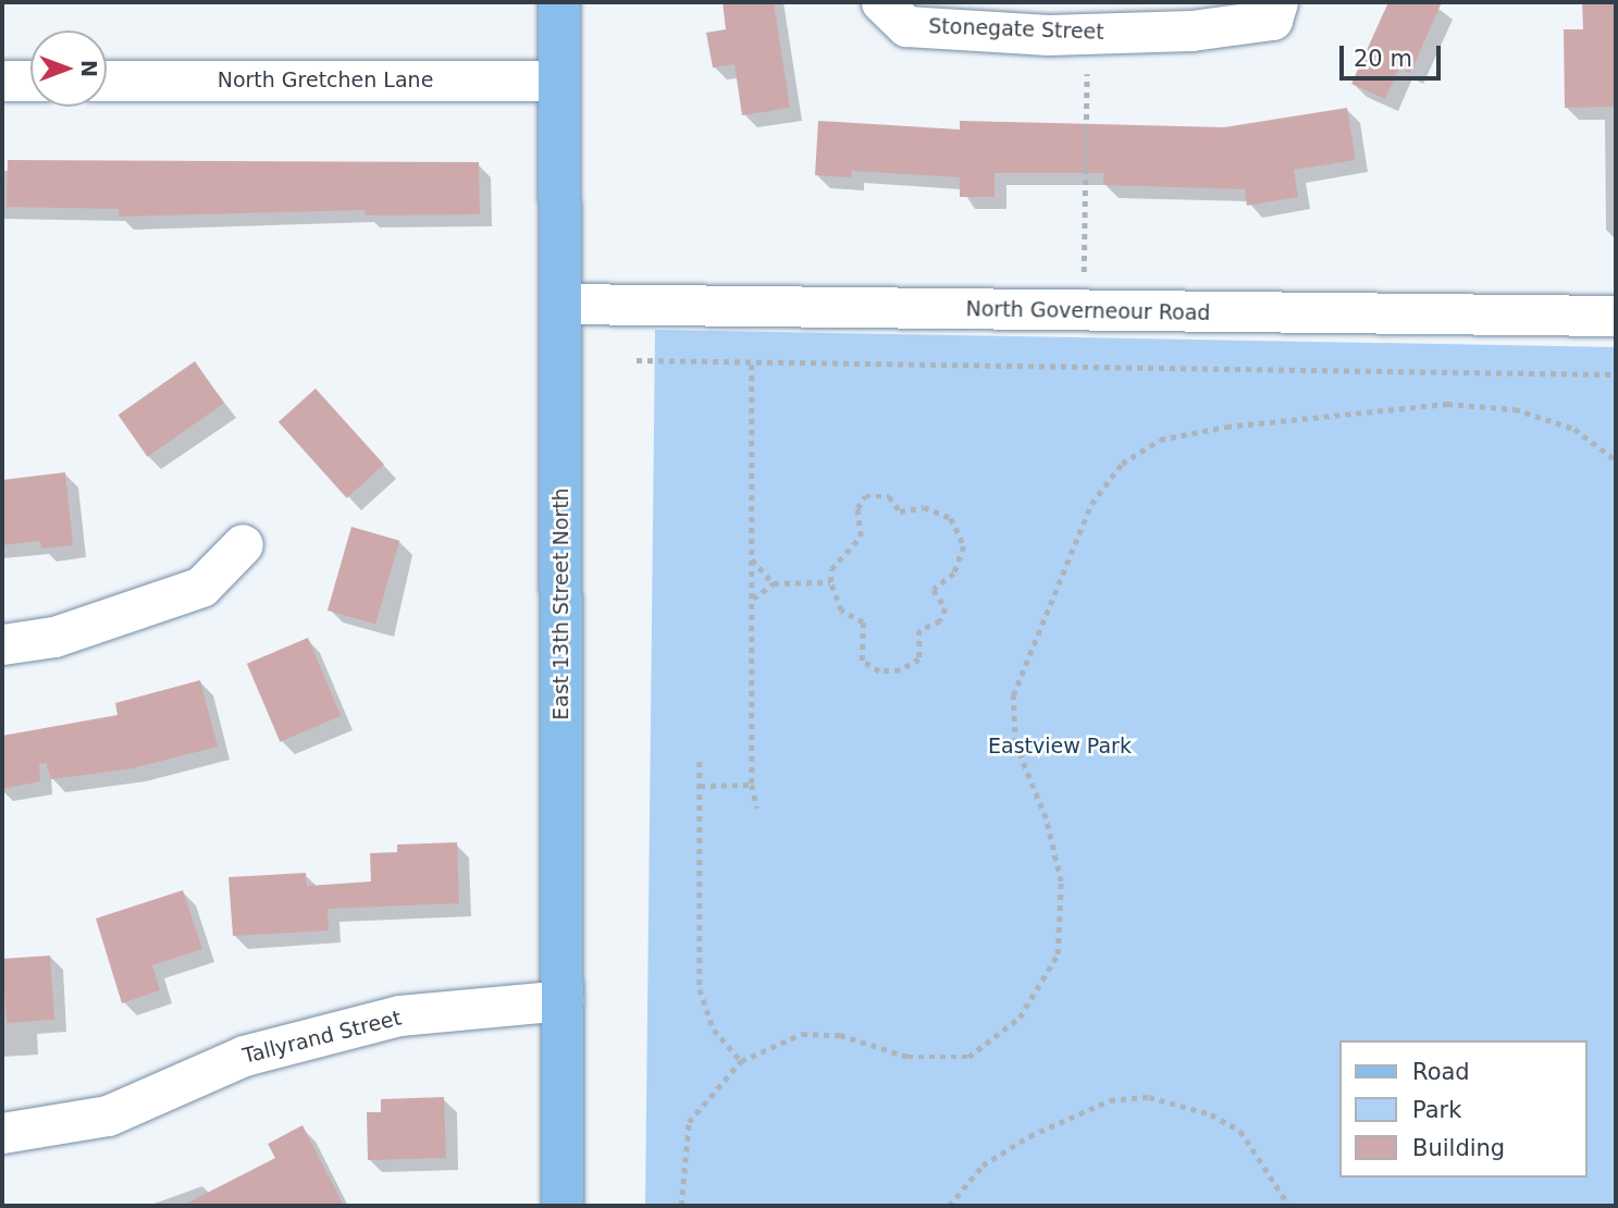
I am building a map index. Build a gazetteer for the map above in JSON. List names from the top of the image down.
{
  "streets": {
    "main road": ["East 13th Street North"],
    "street": [
      "Stonegate Street",
      "North Gretchen Lane",
      "North Governeour Road",
      "Tallyrand Street"
    ]
  },
  "crossings": [
    ["North Gretchen Lane", "East 13th Street North"],
    ["North Governeour Road", "East 13th Street North"],
    ["East 13th Street North", "Tallyrand Street"]
  ],
  "parks": ["Eastview Park"],
  "legend": ["Road", "Park", "Building"],
  "scale_bar": "20 m",
  "north": "right"
}
